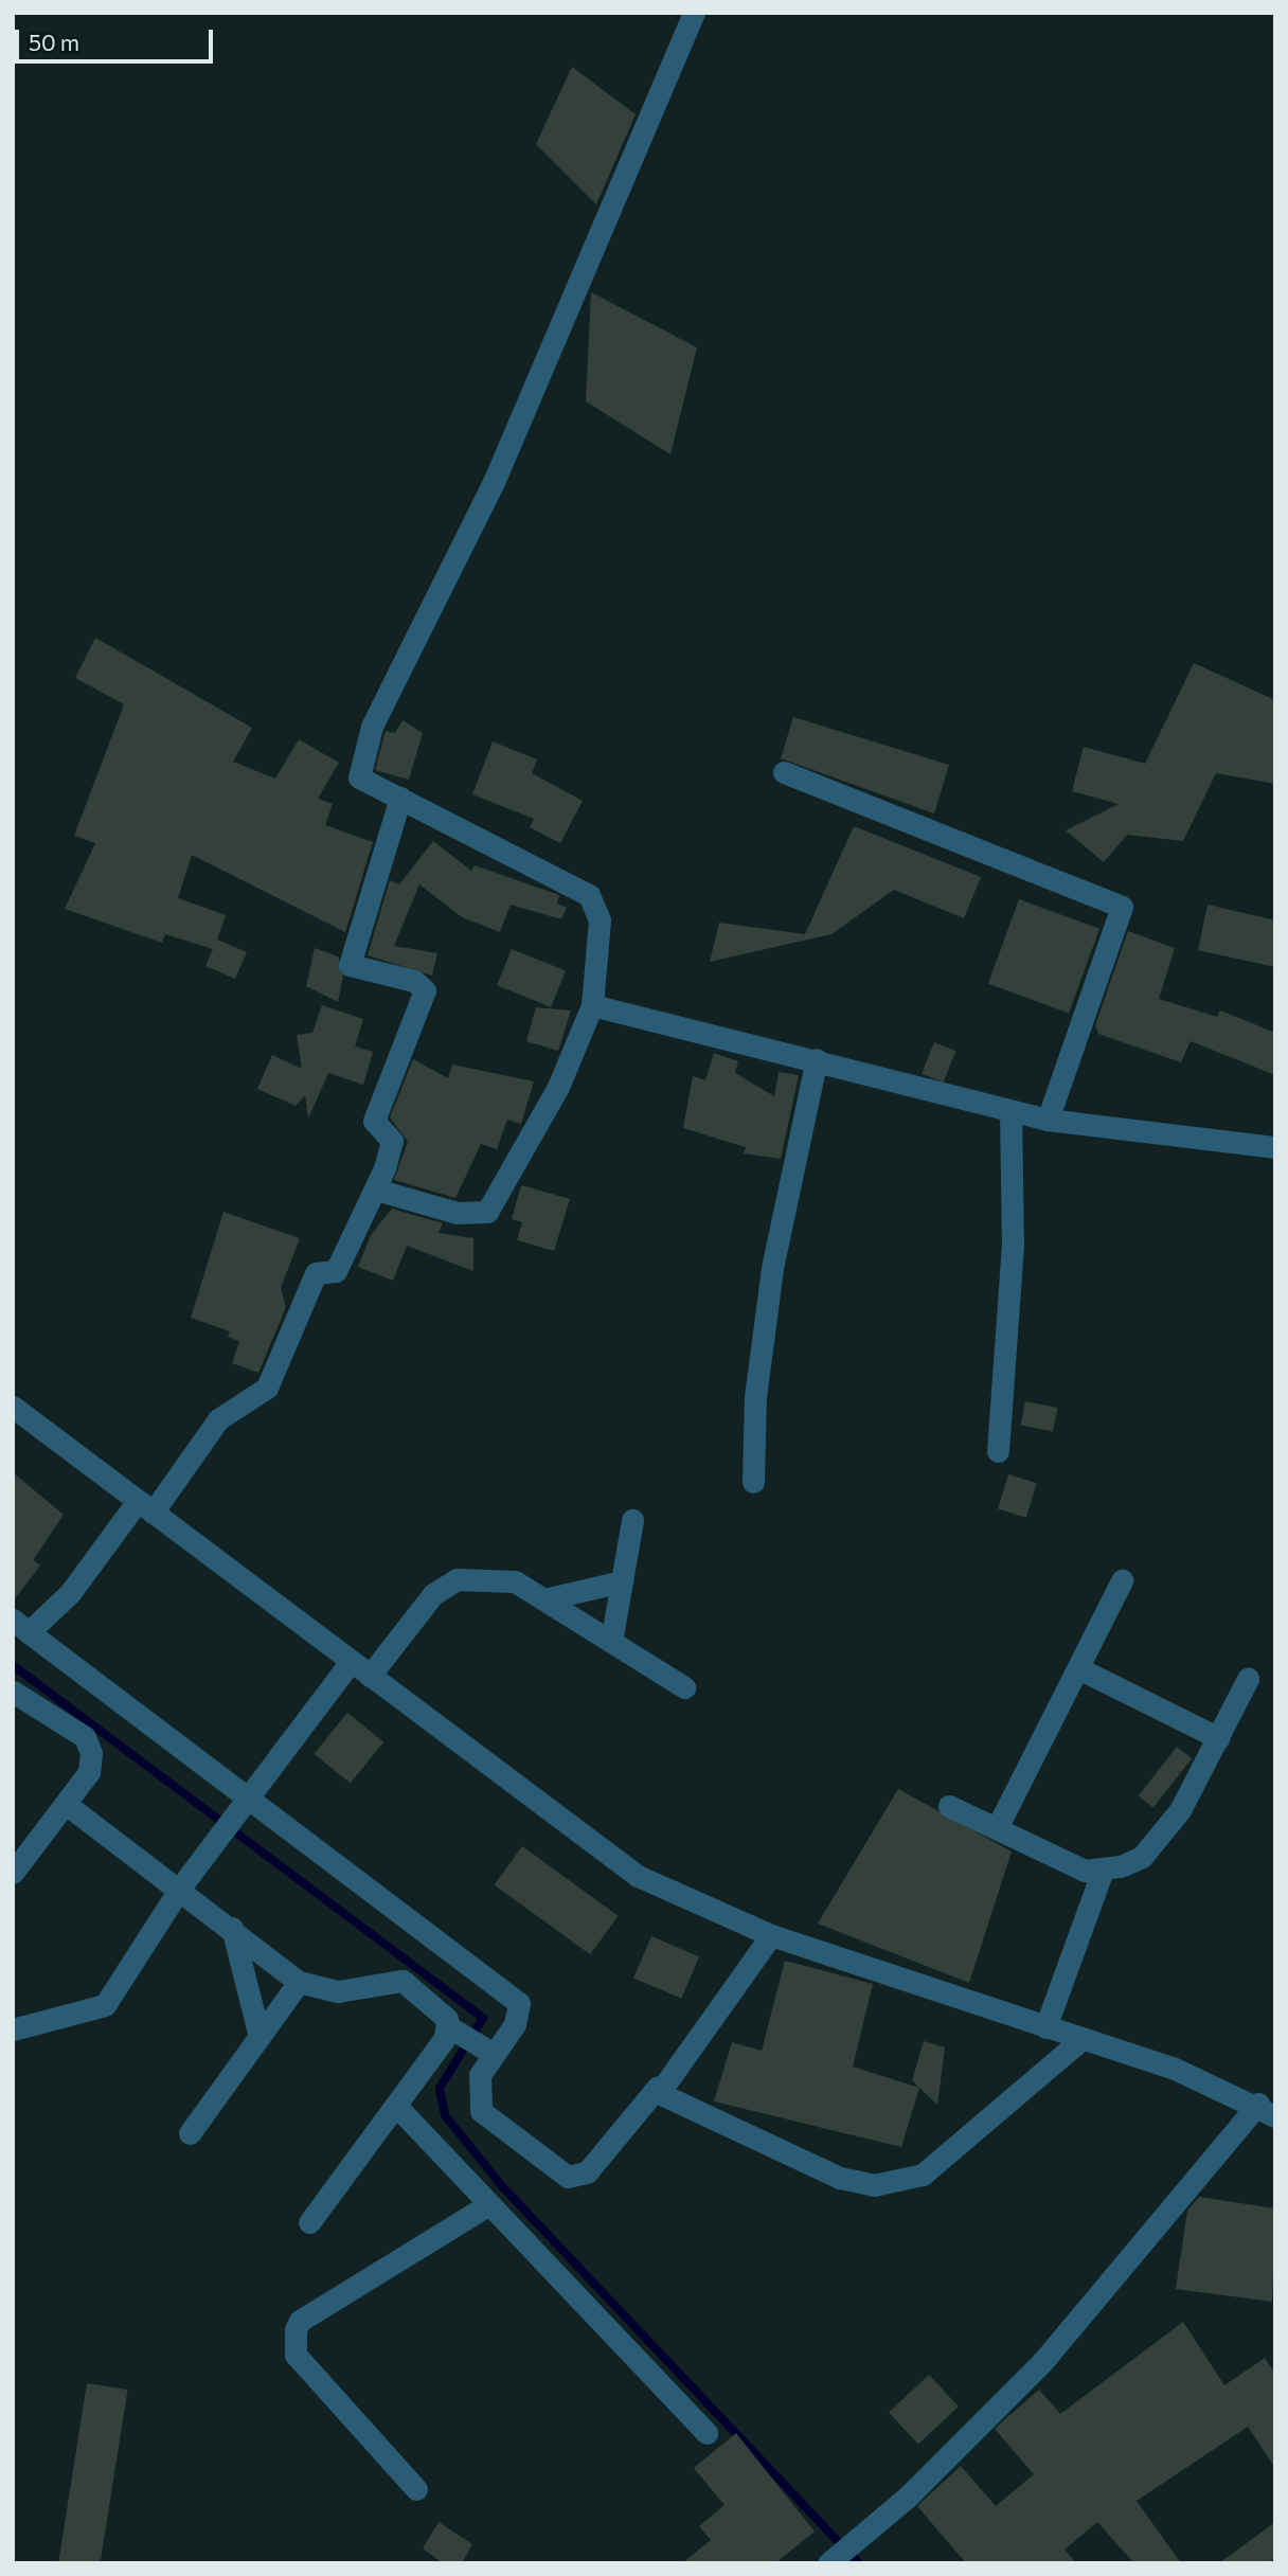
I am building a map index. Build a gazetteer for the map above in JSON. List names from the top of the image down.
{
  "scale_bar": "50 m"
}
